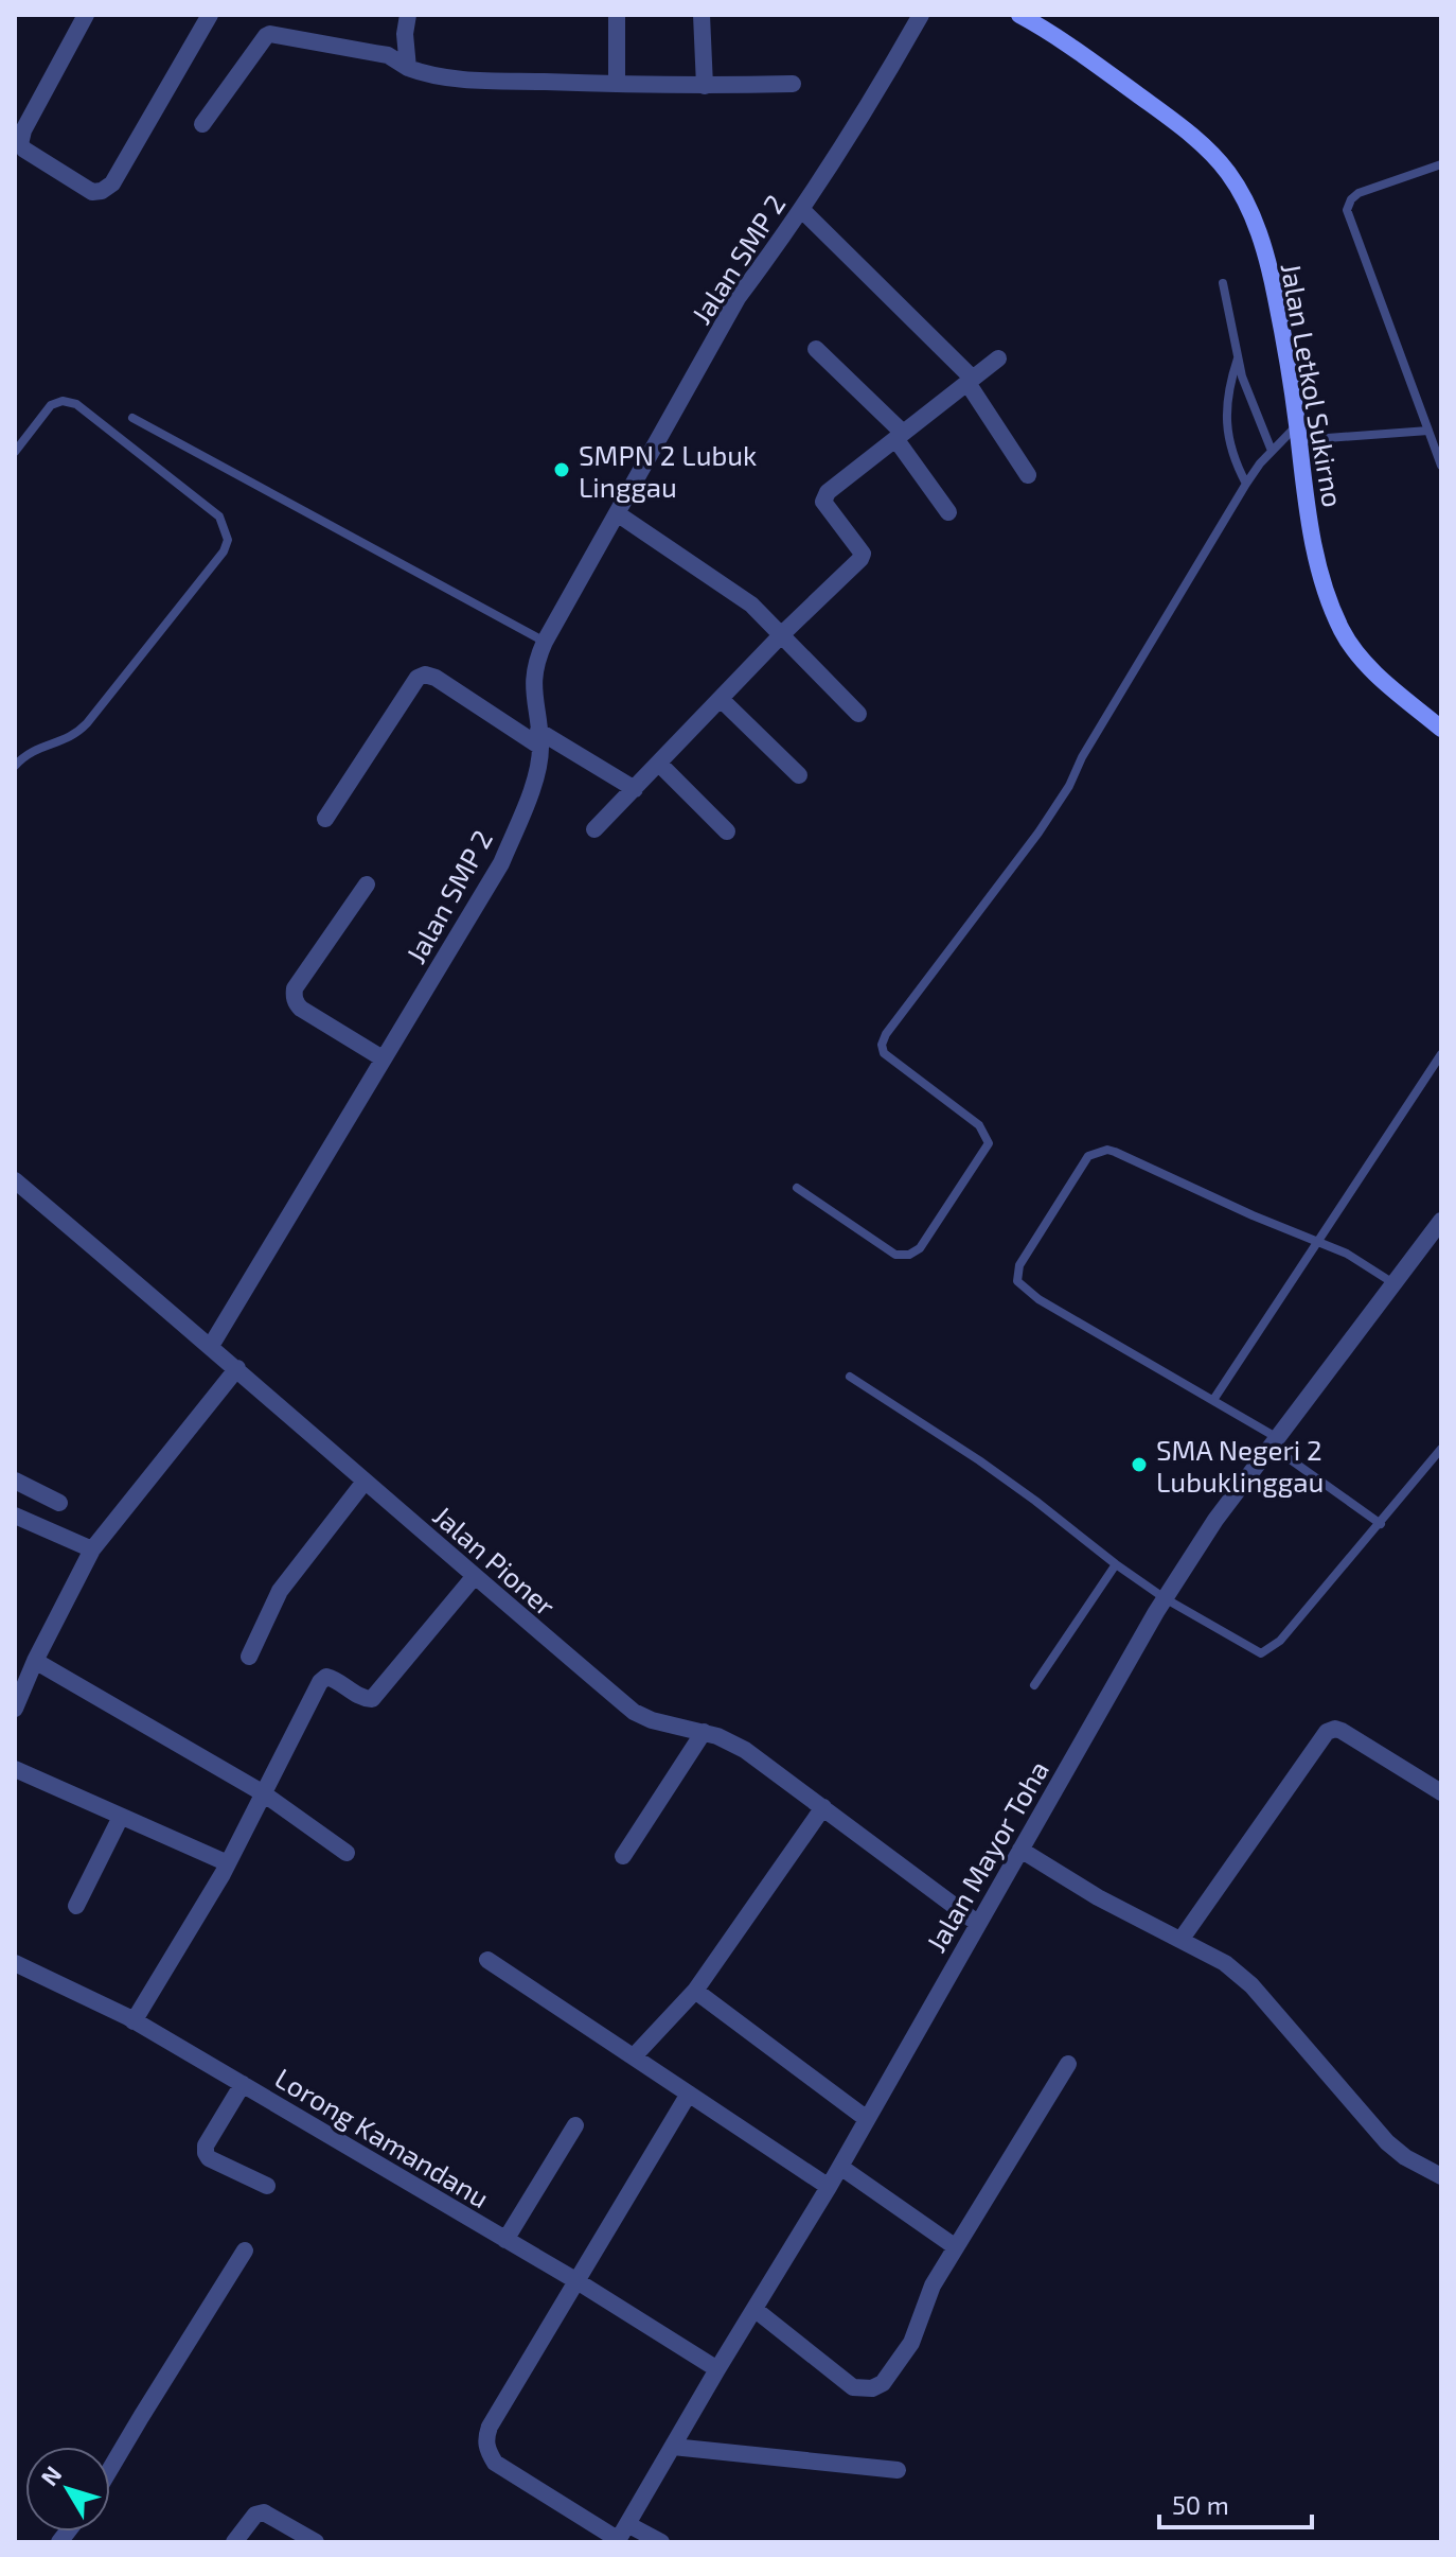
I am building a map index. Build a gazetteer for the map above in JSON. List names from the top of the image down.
{
  "streets": {
    "main road": ["Jalan Letkol Sukirno"],
    "street": [
      "Jalan SMP 2",
      "Jalan Pioner",
      "Jalan Mayor Toha",
      "Lorong Kamandanu"
    ]
  },
  "crossings": [
    ["Jalan SMP 2", "Jalan Pioner"],
    ["Jalan Pioner", "Jalan Mayor Toha"],
    ["Jalan Mayor Toha", "Lorong Kamandanu"]
  ],
  "places": ["SMPN 2 Lubuk Linggau", "SMA Negeri 2 Lubuklinggau"],
  "scale_bar": "50 m",
  "north": "top left"
}
